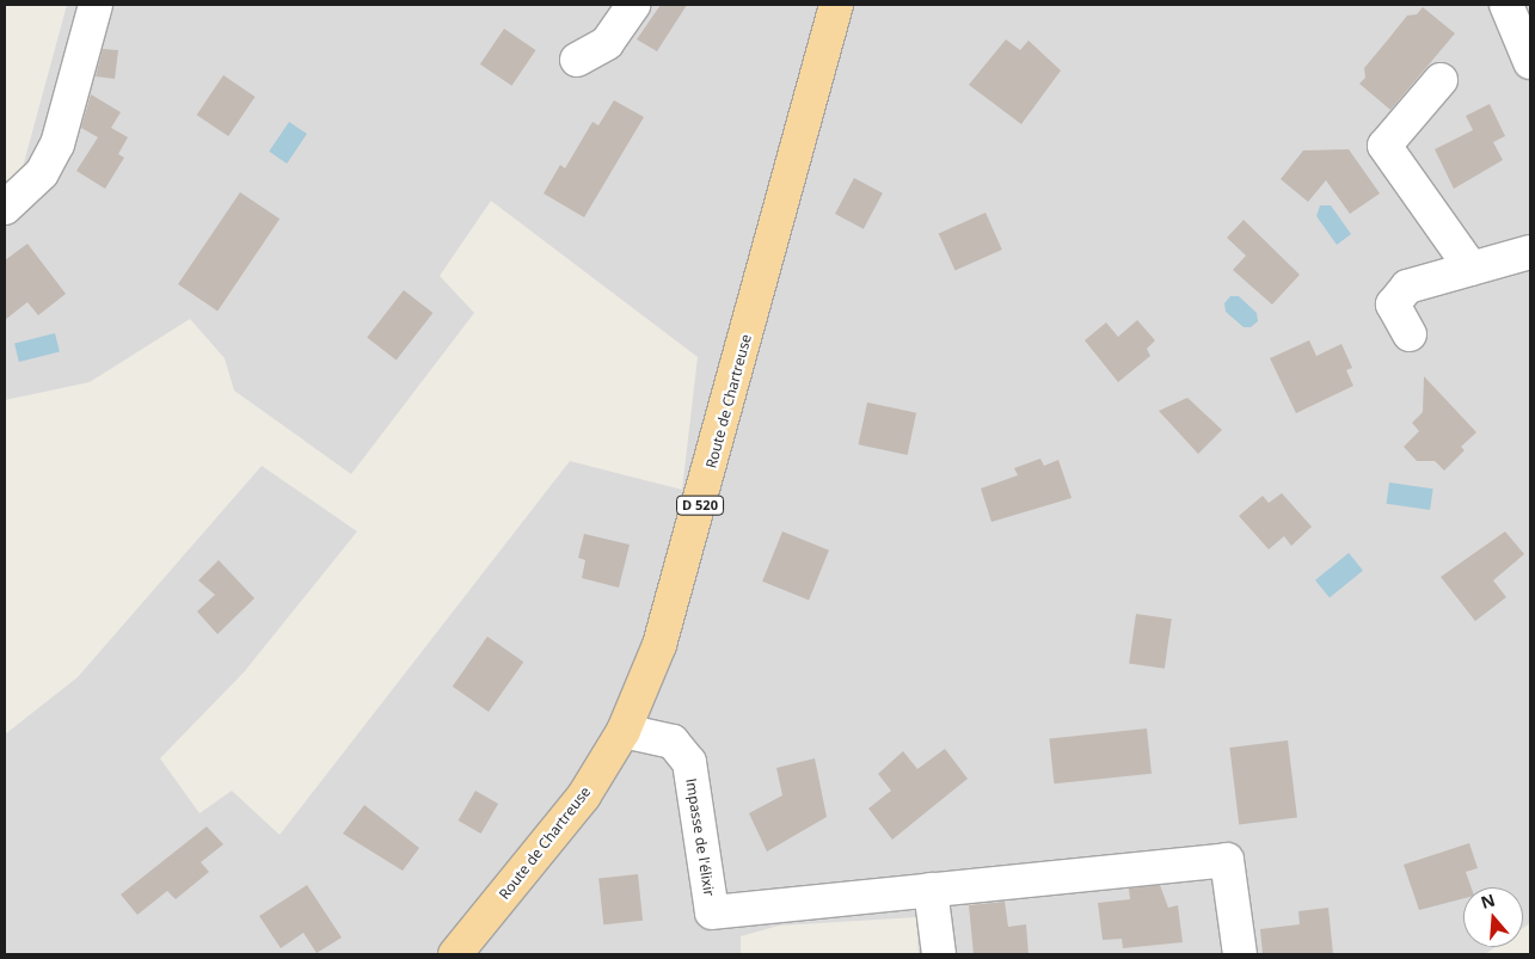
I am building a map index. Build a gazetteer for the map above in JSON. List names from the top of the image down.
{
  "streets": {
    "main road": ["Route de Chartreuse", "D 520"],
    "street": ["Impasse de l'élixir"]
  },
  "crossings": [
    ["Route de Chartreuse", "Impasse de l'élixir"]
  ],
  "north": "top"
}
